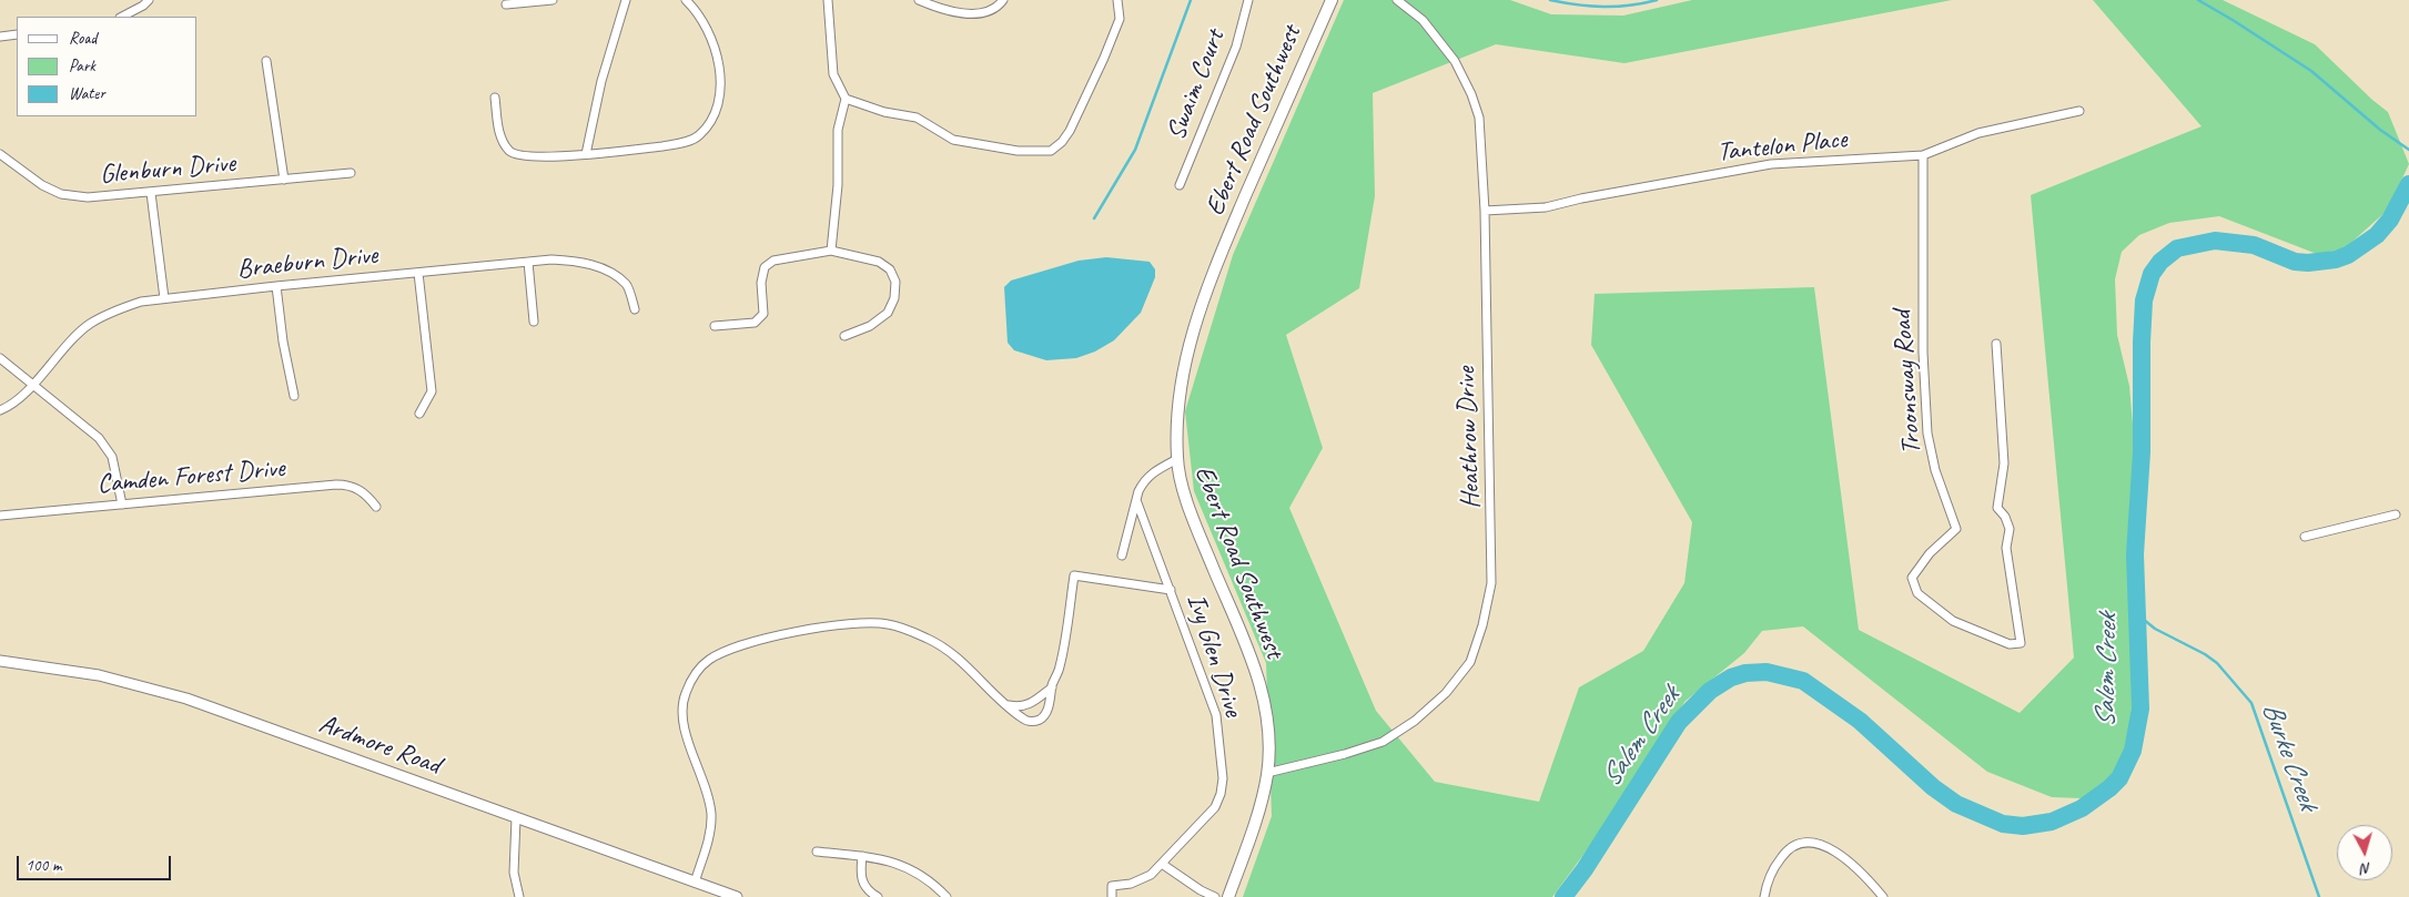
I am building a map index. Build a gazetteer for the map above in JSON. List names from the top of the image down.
{
  "streets": {
    "main road": ["Ebert Road Southwest"],
    "street": [
      "Swaim Court",
      "Tantelon Place",
      "Glenburn Drive",
      "Braeburn Drive",
      "Troonsway Road",
      "Heathrow Drive",
      "Camden Forest Drive",
      "Ivy Glen Drive",
      "Ardmore Road"
    ]
  },
  "crossings": [
    ["Ebert Road Southwest", "Heathrow Drive"],
    ["Tantelon Place", "Troonsway Road"],
    ["Tantelon Place", "Heathrow Drive"]
  ],
  "water": ["Salem Creek", "Burke Creek"],
  "legend": ["Road", "Park", "Water"],
  "scale_bar": "100 m",
  "north": "bottom"
}
